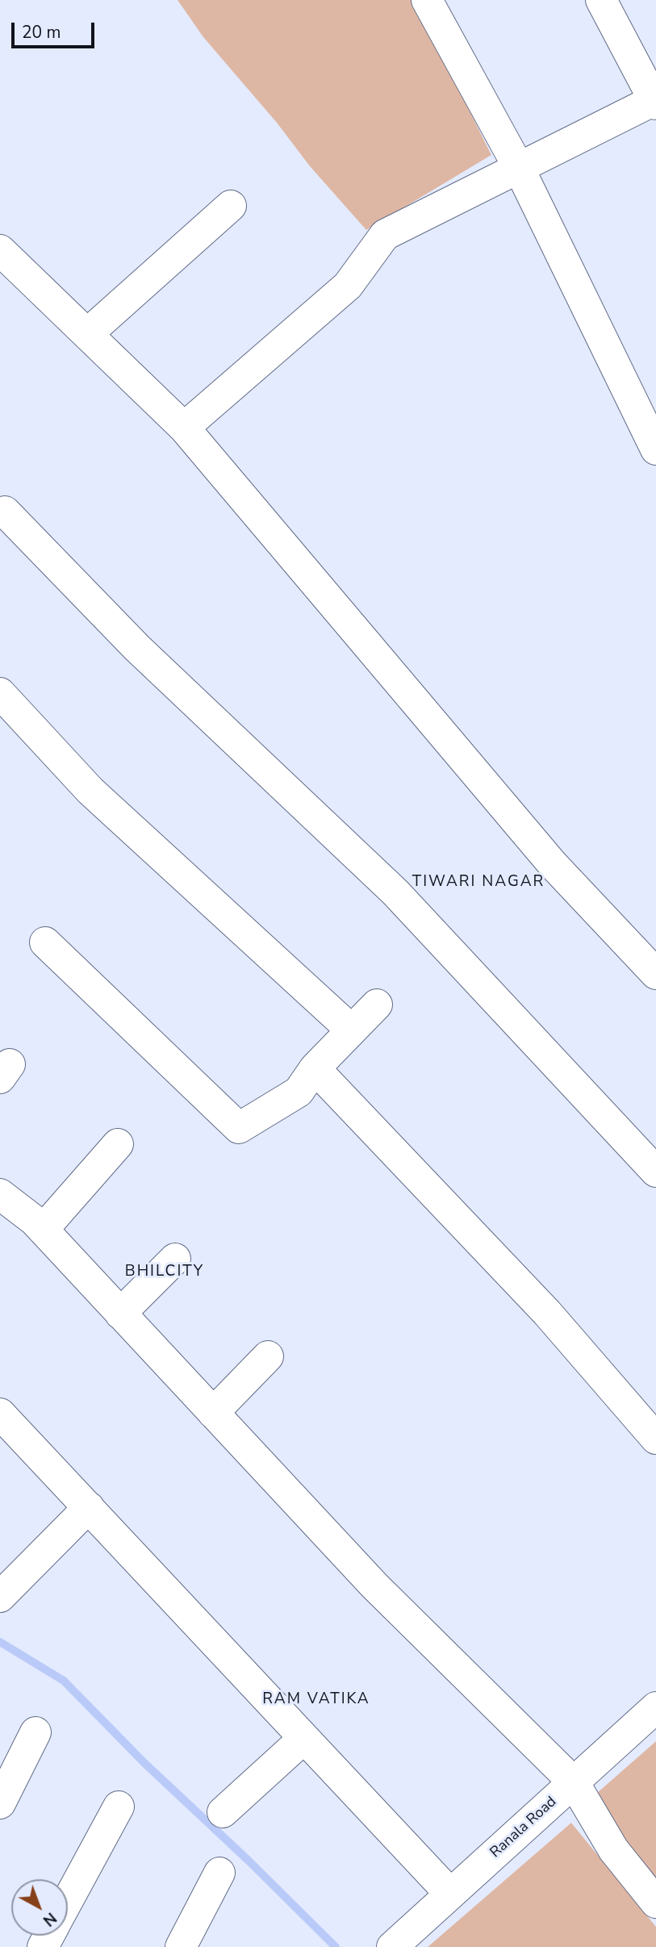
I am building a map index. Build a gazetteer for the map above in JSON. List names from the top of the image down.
{
  "streets": {
    "street": ["Ranala Road"]
  },
  "districts": ["TIWARI NAGAR", "BHILCITY", "RAM VATIKA"],
  "scale_bar": "20 m",
  "north": "bottom right"
}
